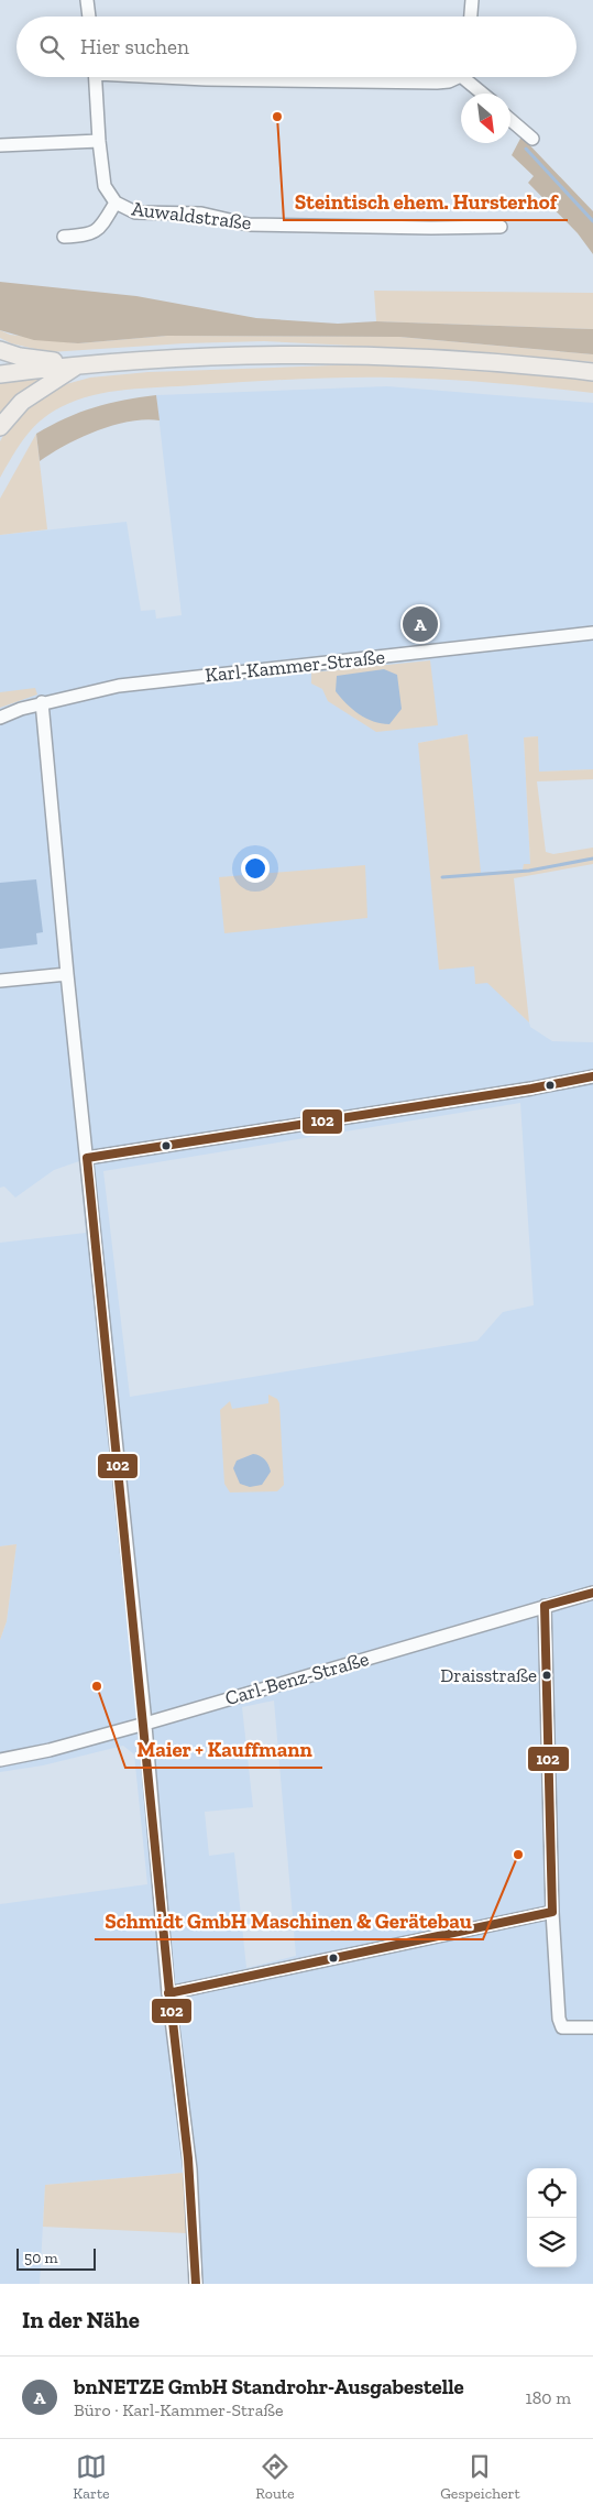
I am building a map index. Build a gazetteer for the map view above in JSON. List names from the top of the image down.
{
  "streets": {
    "street": ["Auwaldstraße", "Karl-Kammer-Straße", "Carl-Benz-Straße"]
  },
  "places": [
    "Steintisch ehem. Hursterhof",
    "Draisstraße",
    "Maier + Kauffmann",
    "Schmidt GmbH Maschinen & Gerätebau"
  ],
  "lines": ["transit line 102"],
  "scale_bar": "50 m",
  "north": "bottom right",
  "page": {
    "search": "Hier suchen",
    "pins": "A",
    "scale": "50 m",
    "heading": "In der Nähe",
    "list": [
      {
        "mark": "A",
        "name": "bnNETZE GmbH Standrohr-Ausgabestelle",
        "note": "Büro · Karl-Kammer-Straße",
        "value": "180 m"
      }
    ],
    "nav": ["Karte", "Route", "Gespeichert"]
  }
}
